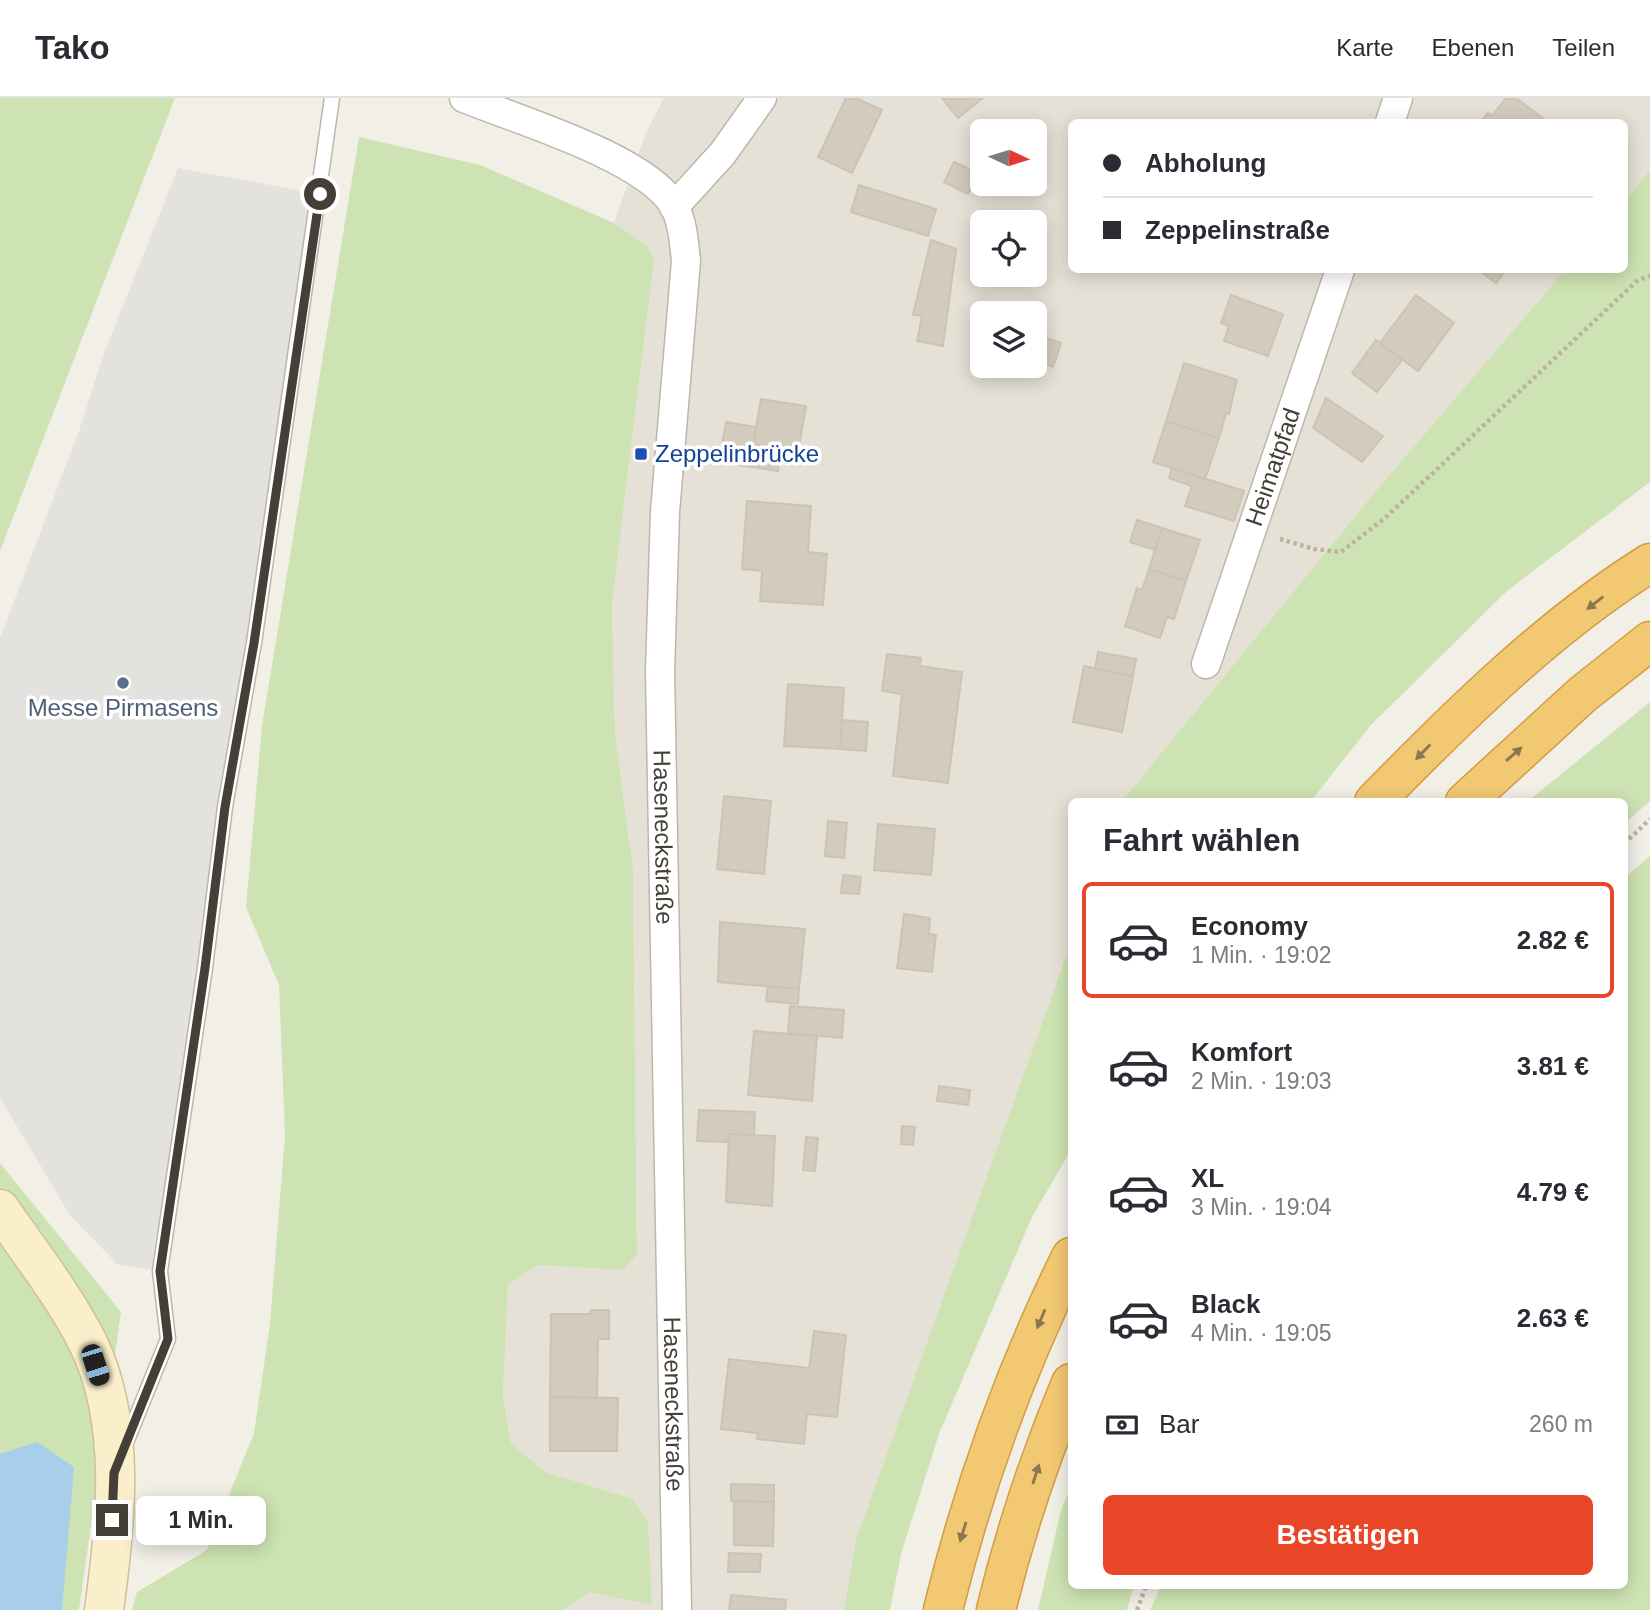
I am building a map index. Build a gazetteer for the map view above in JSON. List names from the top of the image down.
{
  "streets": {
    "street": ["Heimatpfad", "Haseneckstraße"]
  },
  "places": {
    "transit": ["Zeppelinbrücke"],
    "other": ["Messe Pirmasens"]
  },
  "north": "right",
  "page": {
    "header": "Tako",
    "nav": ["Karte", "Ebenen", "Teilen"],
    "banner": ["Abholung", "Zeppelinstraße"],
    "heading": "Fahrt wählen",
    "list": [
      {
        "name": "Economy",
        "note": "1 Min. · 19:02",
        "value": "2.82 €"
      },
      {
        "name": "Komfort",
        "note": "2 Min. · 19:03",
        "value": "3.81 €"
      },
      {
        "name": "XL",
        "note": "3 Min. · 19:04",
        "value": "4.79 €"
      },
      {
        "name": "Black",
        "note": "4 Min. · 19:05",
        "value": "2.63 €"
      }
    ],
    "pay": ["Bar", "260 m"],
    "buttons": "Bestätigen",
    "bubble": "1 Min."
  }
}
